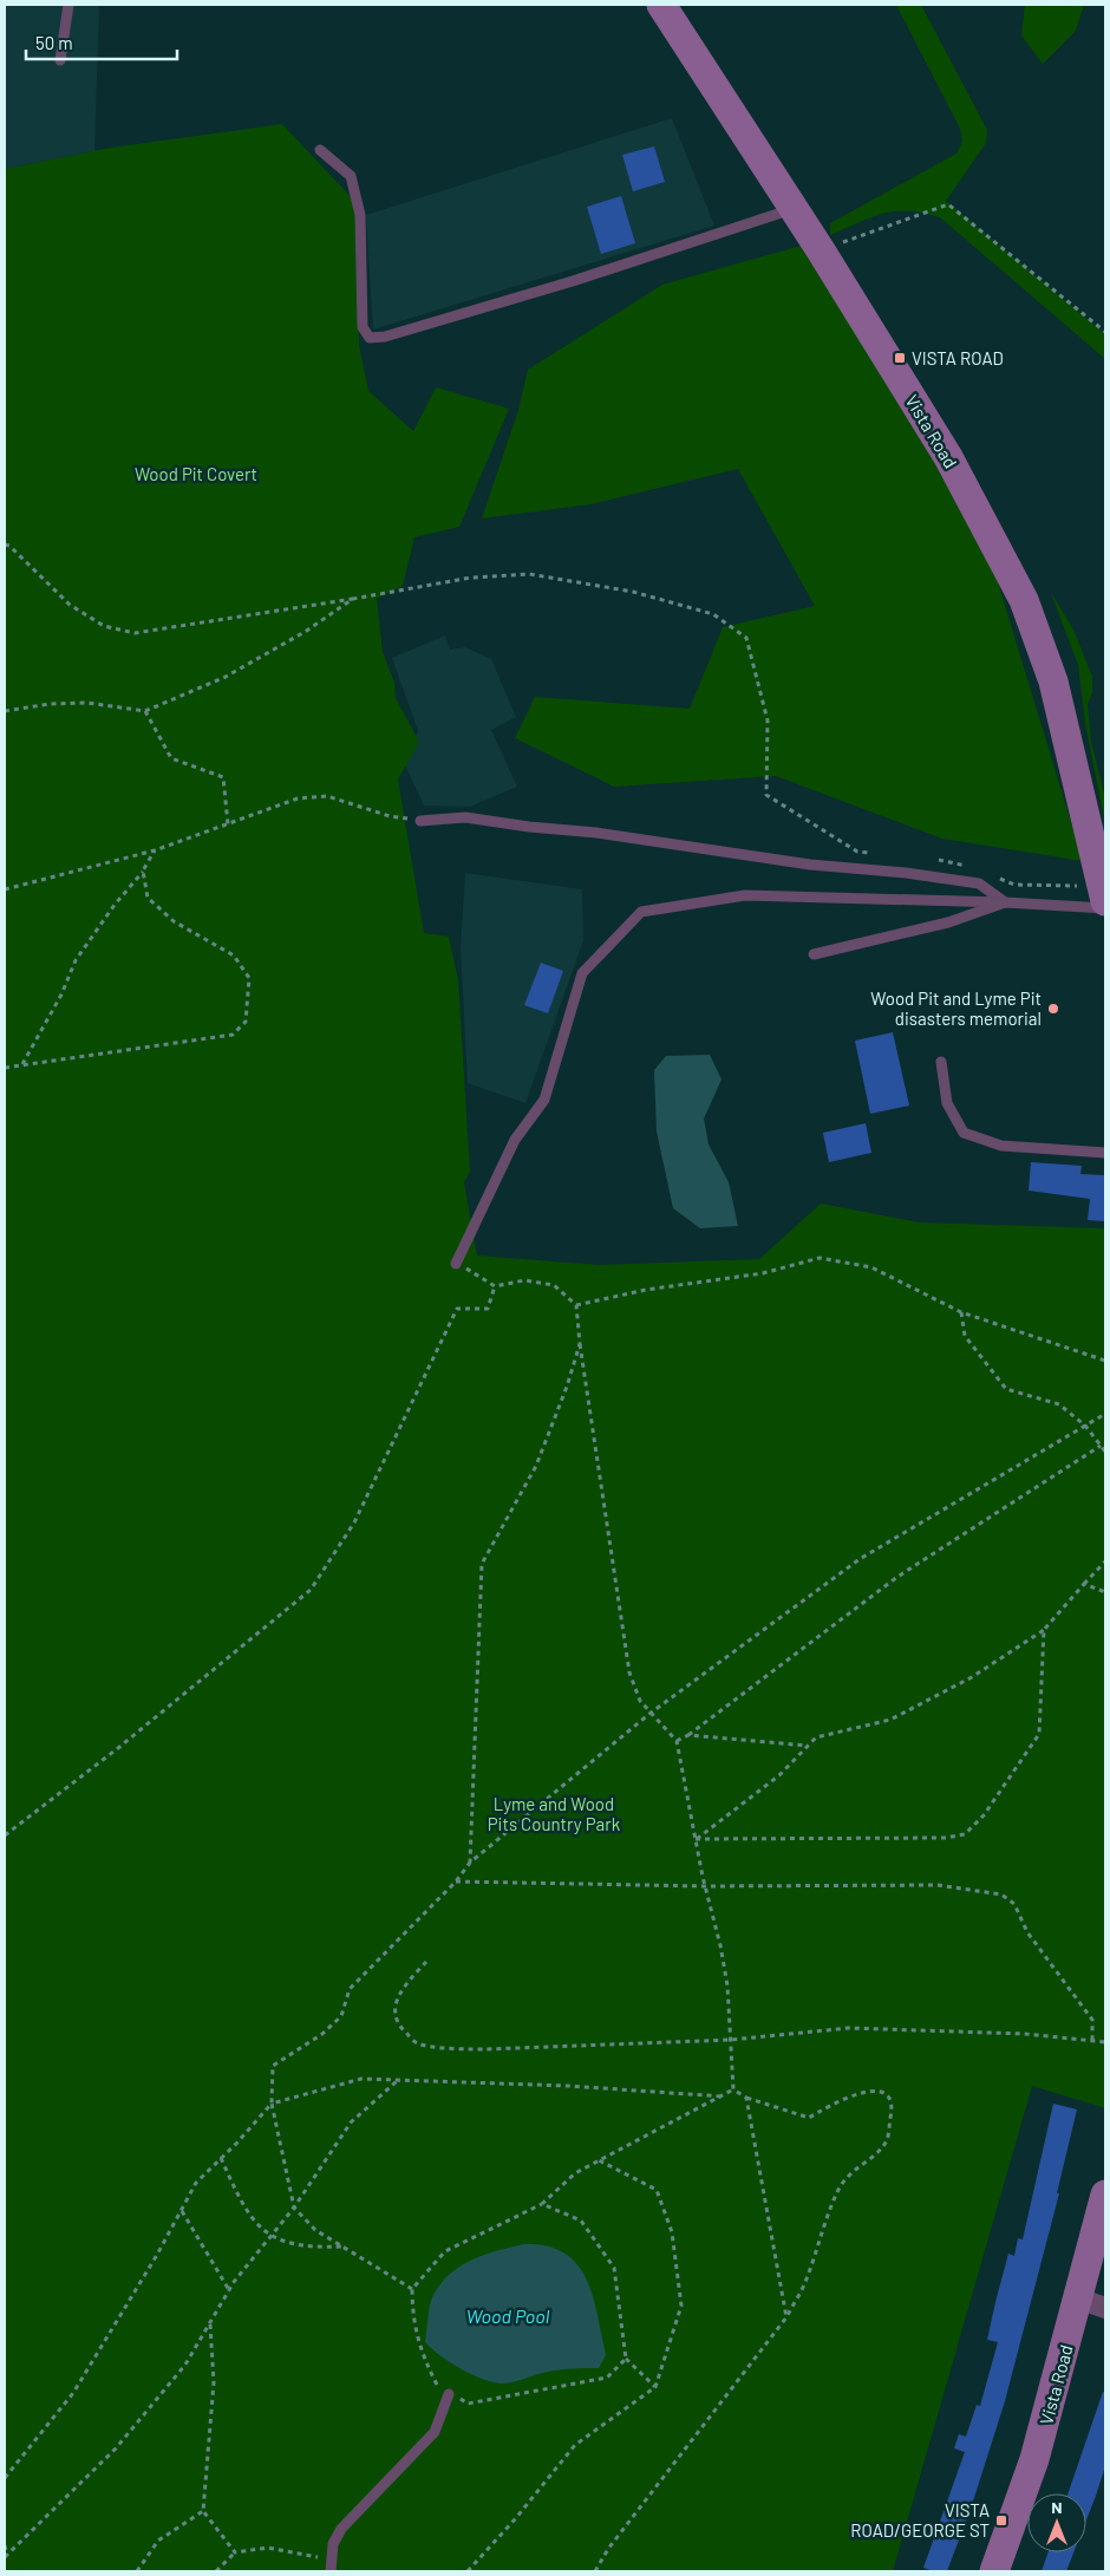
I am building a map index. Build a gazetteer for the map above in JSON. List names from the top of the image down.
{
  "streets": {
    "main road": ["Vista Road"]
  },
  "water": ["Wood Pool"],
  "parks": ["Wood Pit Covert", "Lyme and Wood Pits Country Park"],
  "places": {
    "transit": ["VISTA ROAD", "VISTA ROAD/GEORGE ST"],
    "other": ["Wood Pit and Lyme Pit disasters memorial"]
  },
  "scale_bar": "50 m",
  "north": "top"
}
